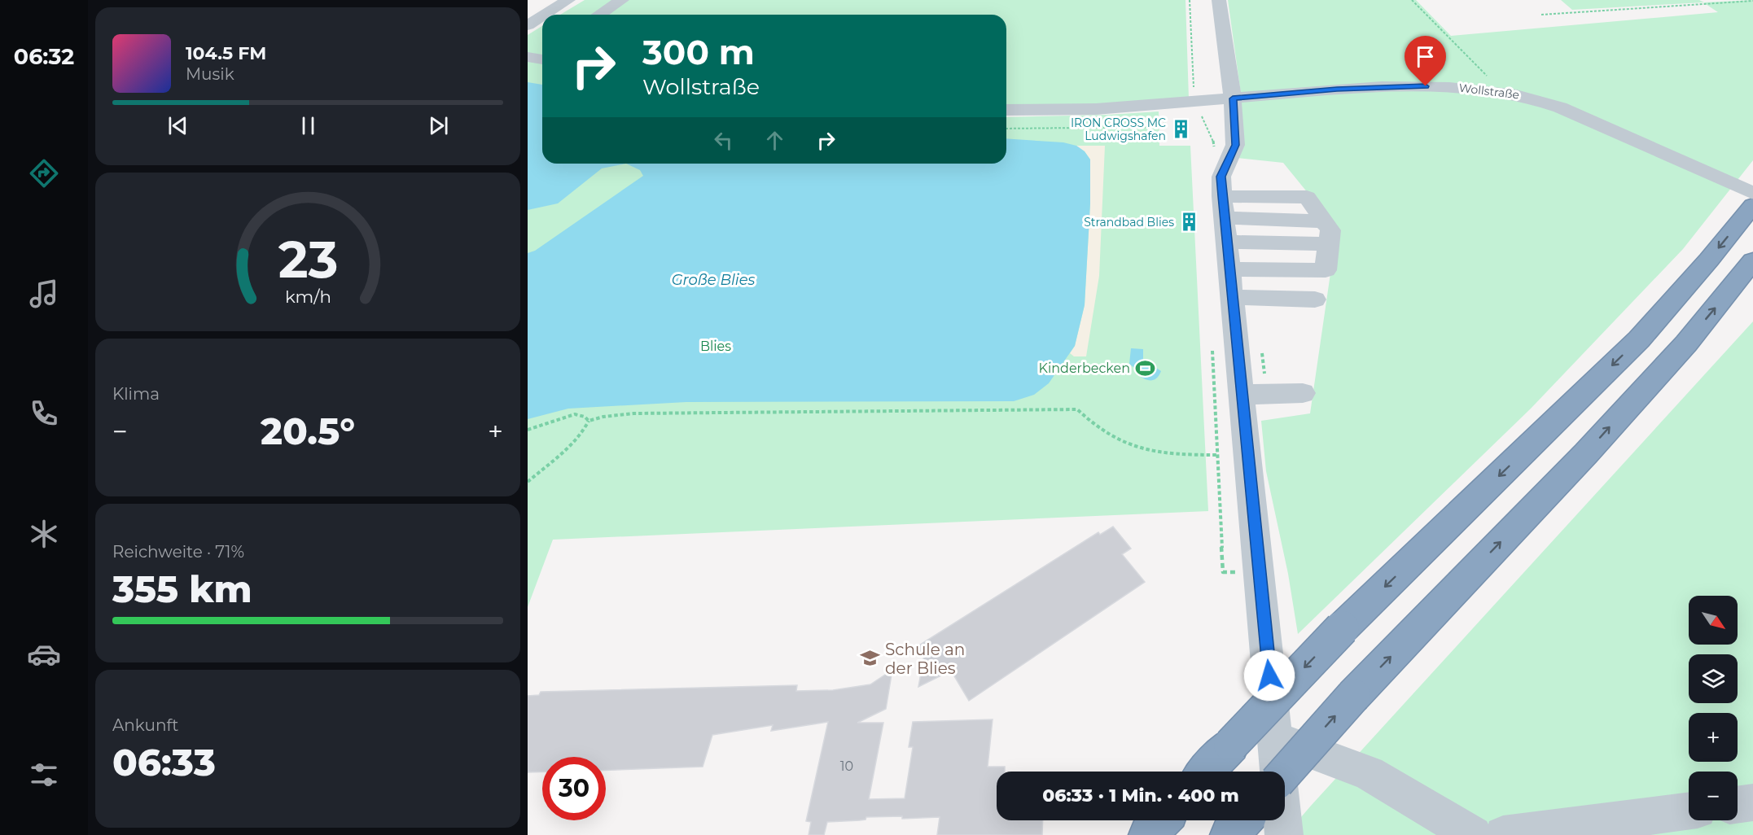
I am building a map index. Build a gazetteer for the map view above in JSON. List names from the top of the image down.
{
  "streets": {
    "street": ["Wollstraße"]
  },
  "water": ["Große Blies"],
  "parks": ["Blies"],
  "places": {
    "building": ["IRON CROSS MC Ludwigshafen", "Strandbad Blies"],
    "sports": ["Kinderbecken"],
    "school or university": ["Schule an der Blies"]
  },
  "house_numbers": ["10"],
  "north": "bottom right",
  "page": {
    "tabs": "06:32",
    "turn": ["300 m", "Wollstraße"],
    "song": ["104.5 FM", "Musik"],
    "tile": [
      "Klima",
      ["Reichweite · 71%", "355 km"],
      ["Ankunft", "06:33"]
    ],
    "heat": ["−", "20.5°", "+"],
    "map_buttons": ["+", "−"],
    "limit": "30",
    "trip": "06:33 · 1 Min. · 400 m",
    "gauge": ["23", "km/h"]
  }
}
